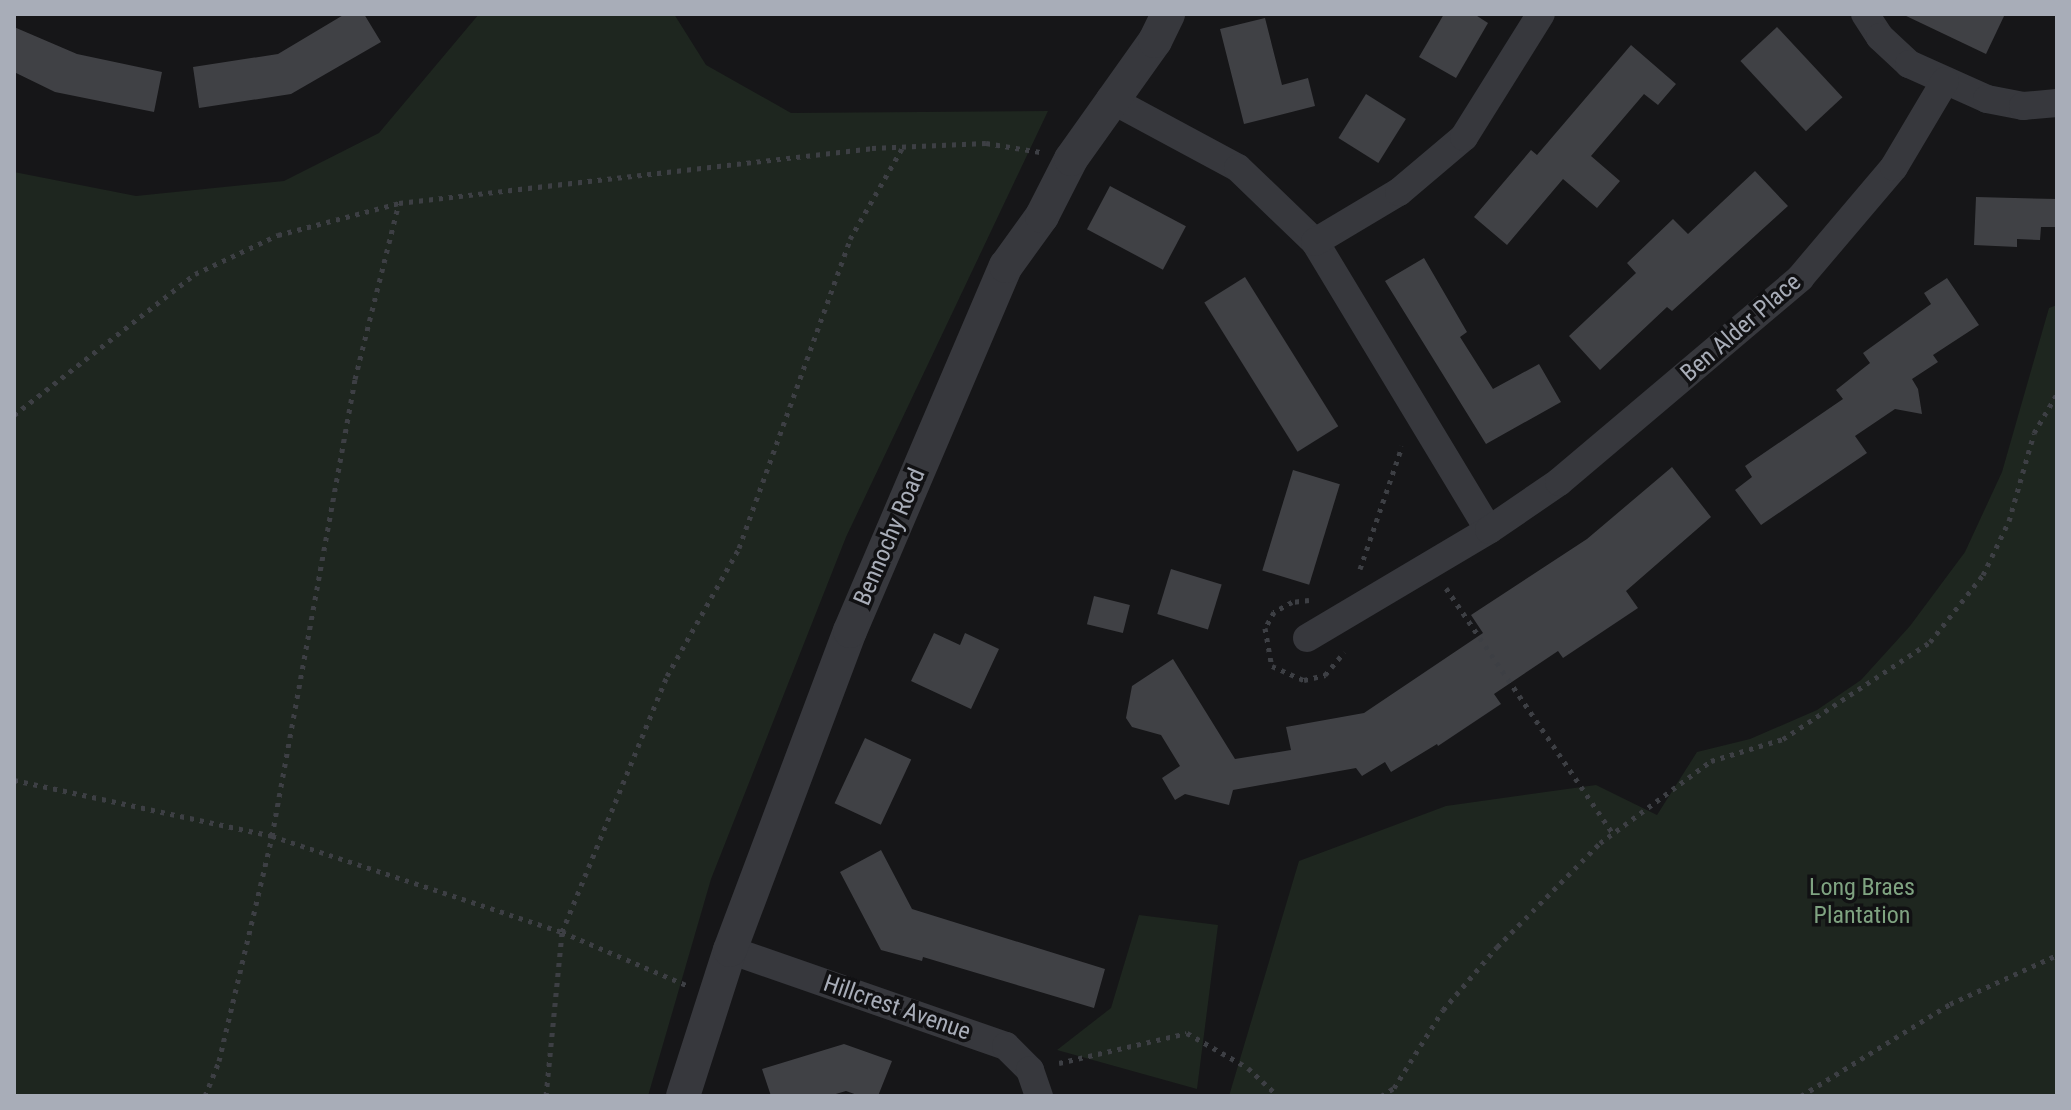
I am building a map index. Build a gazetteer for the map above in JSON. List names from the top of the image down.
{
  "streets": {
    "street": ["Ben Alder Place", "Bennochy Road", "Hillcrest Avenue"]
  },
  "crossings": [
    ["Bennochy Road", "Hillcrest Avenue"]
  ],
  "parks": ["Long Braes Plantation"]
}
